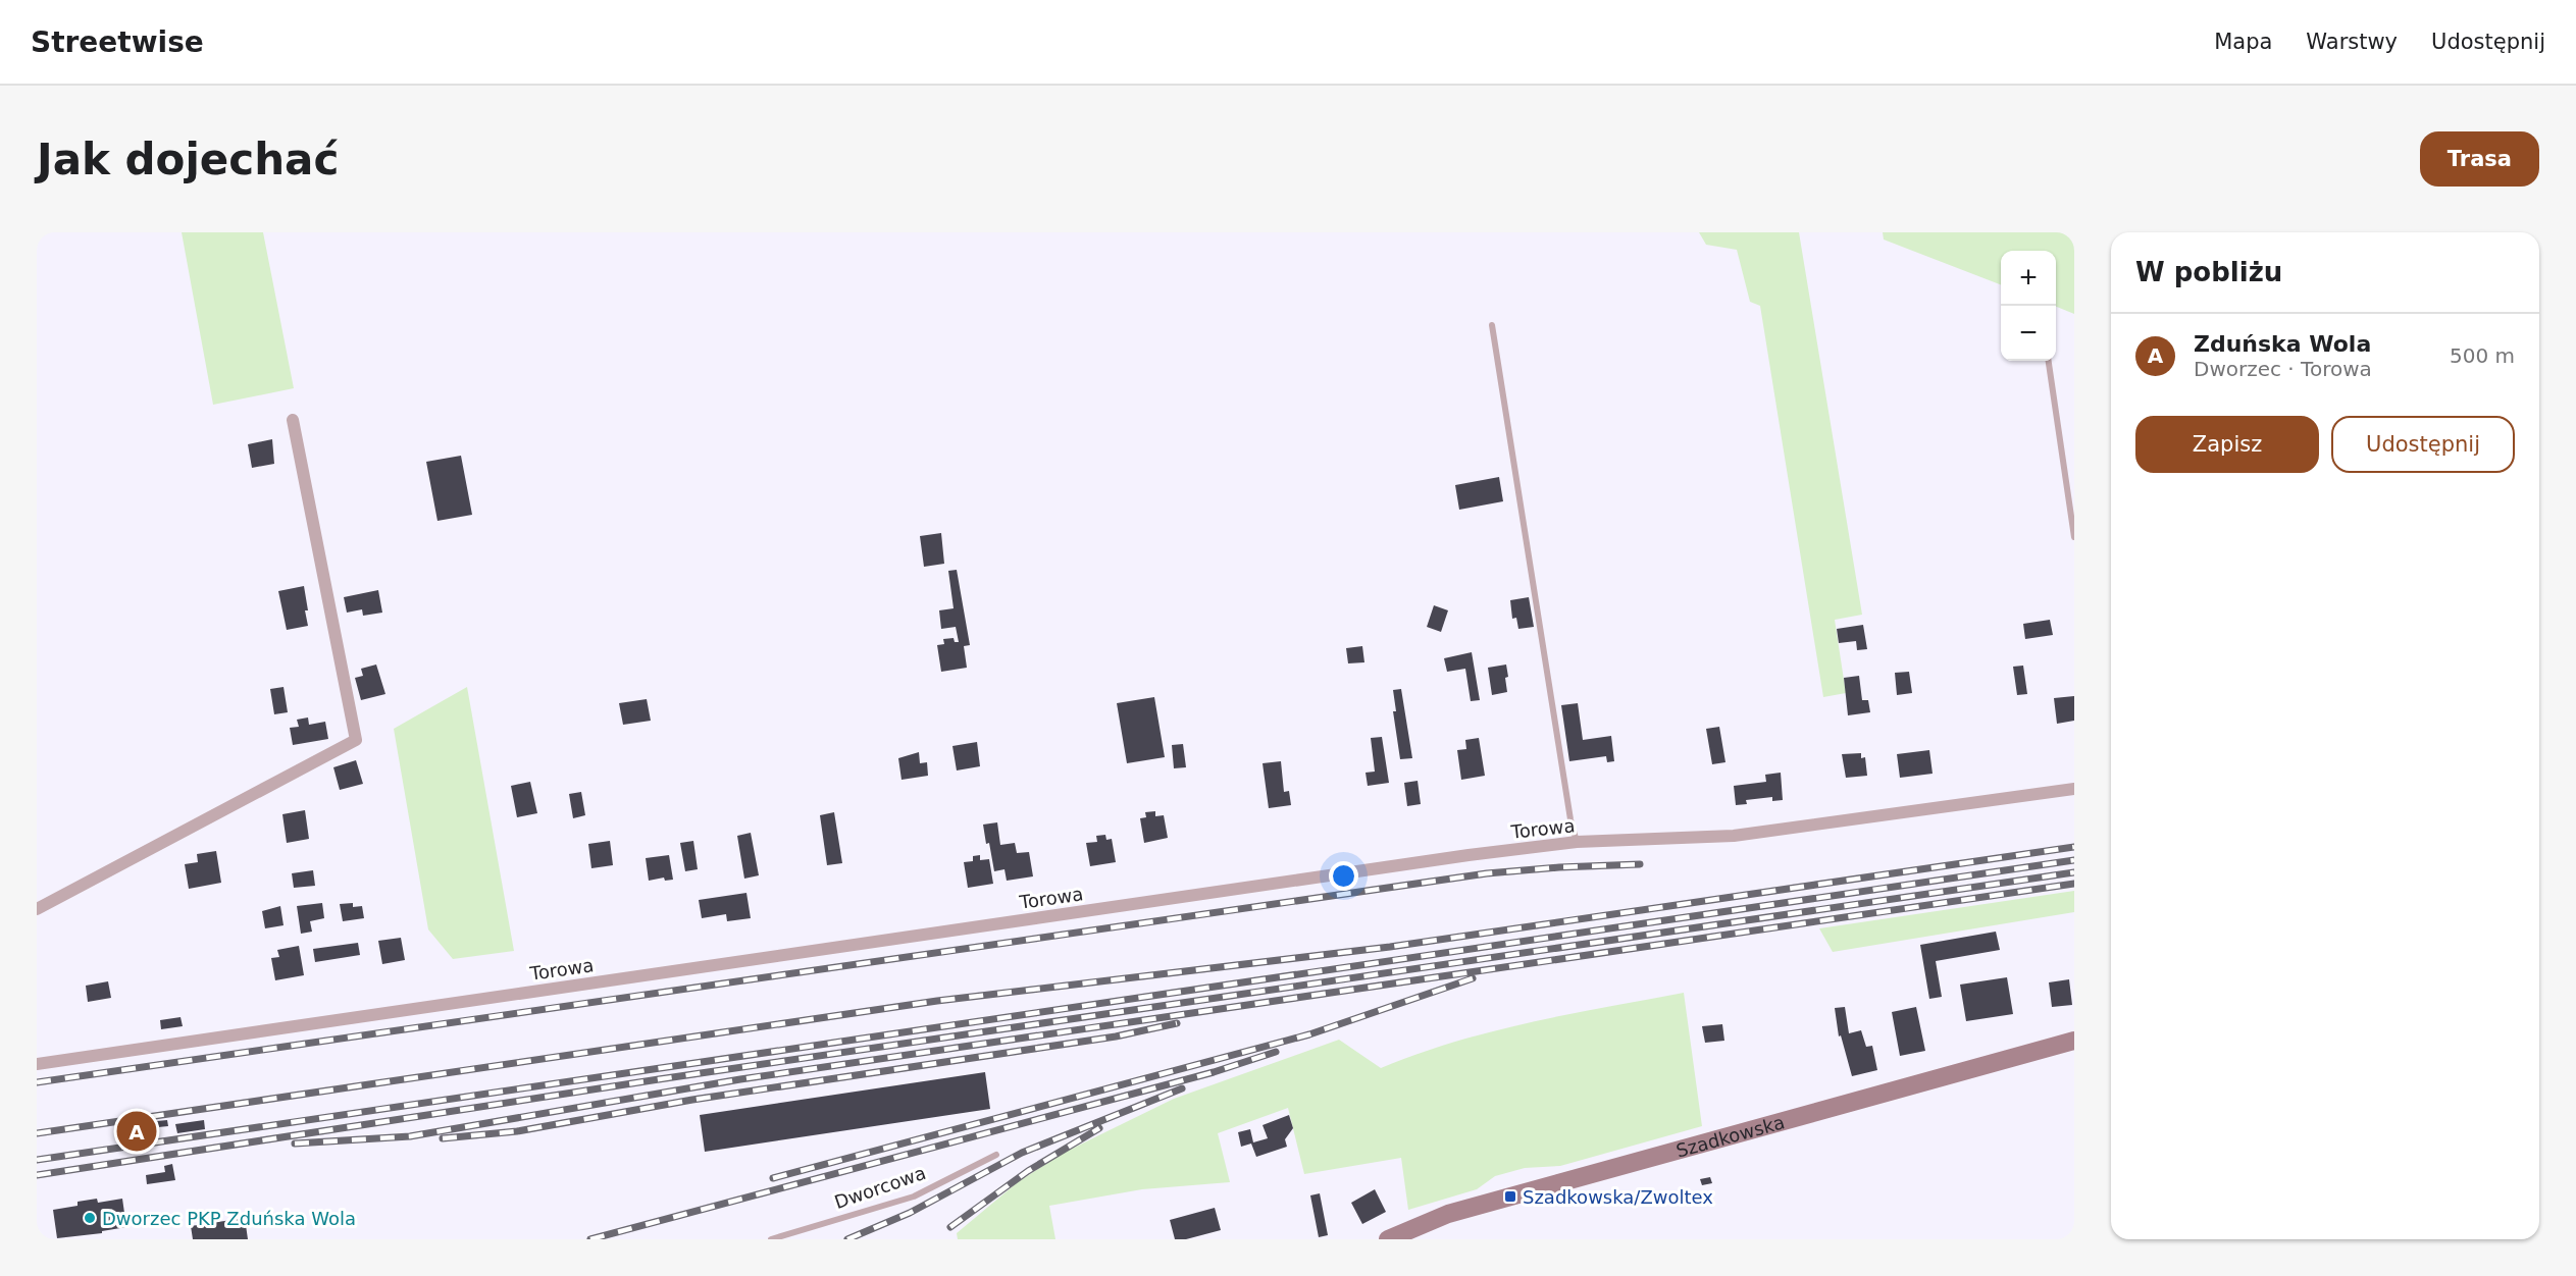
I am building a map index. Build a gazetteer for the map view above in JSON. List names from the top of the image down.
{
  "streets": {
    "street": ["Torowa", "Szadkowska"],
    "lane": ["Dworcowa"]
  },
  "places": {
    "transit": ["Szadkowska/Zwoltex"],
    "other": ["Dworzec PKP Zduńska Wola"]
  },
  "page": {
    "header": "Streetwise",
    "nav": ["Mapa", "Warstwy", "Udostępnij"],
    "buttons": [
      "Trasa",
      ["Zapisz", "Udostępnij"]
    ],
    "title": "Jak dojechać",
    "heading": "W pobliżu",
    "map_buttons": ["+", "−"],
    "list": [
      {
        "mark": "A",
        "name": "Zduńska Wola",
        "note": "Dworzec · Torowa",
        "value": "500 m"
      }
    ],
    "pins": "A"
  }
}
